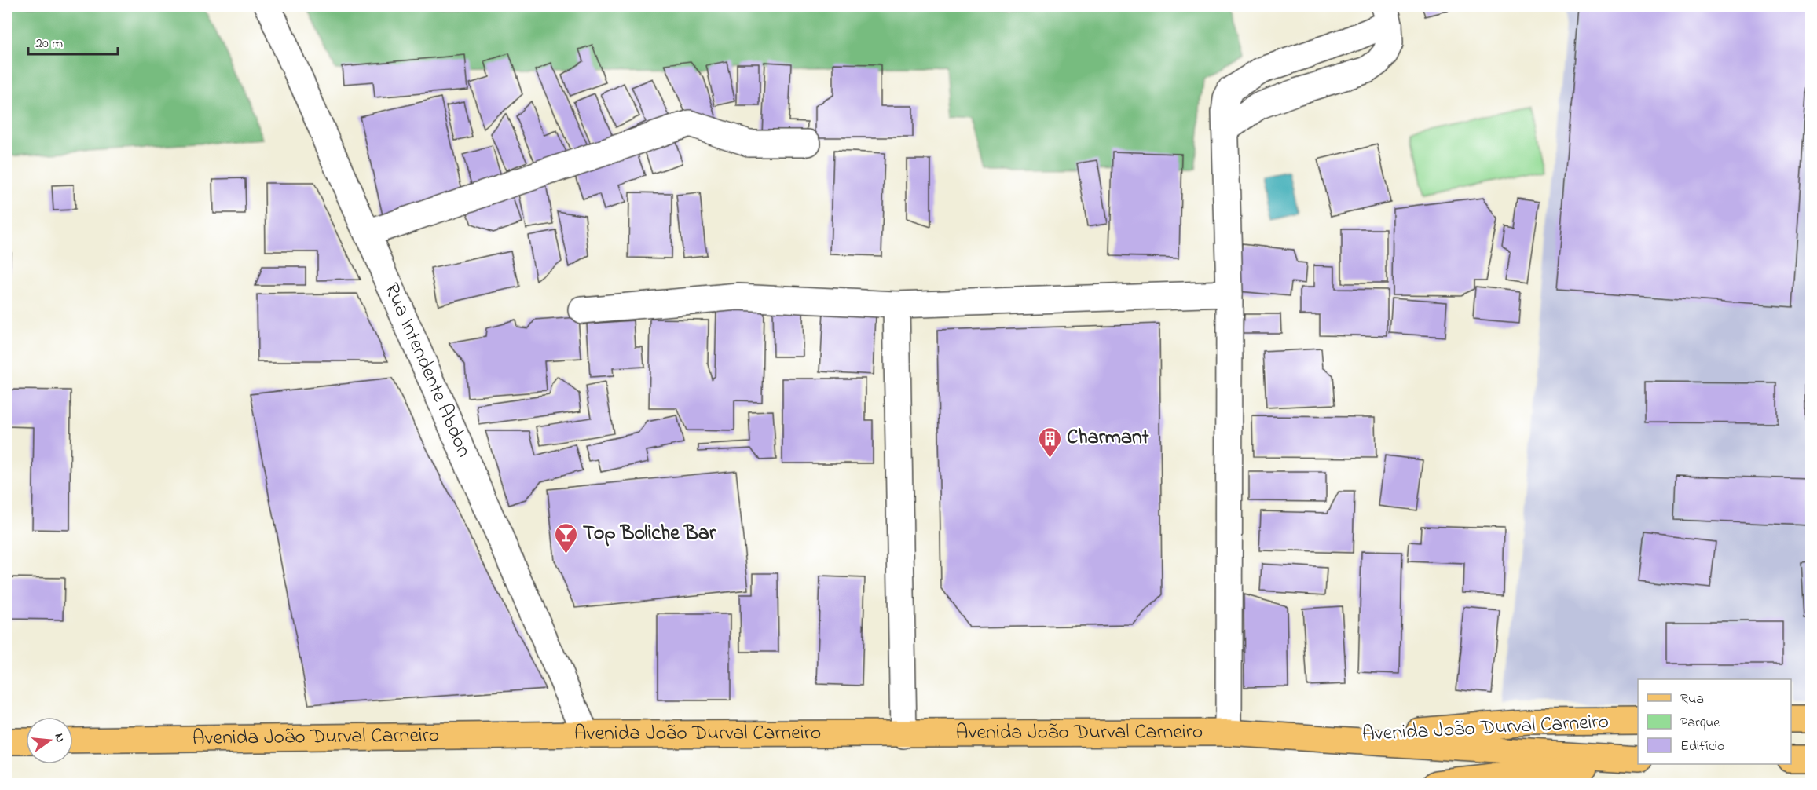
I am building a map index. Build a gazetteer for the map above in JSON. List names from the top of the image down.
{
  "streets": {
    "main road": ["Avenida João Durval Carneiro"],
    "street": ["Rua Intendente Abdon"]
  },
  "crossings": [
    ["Rua Intendente Abdon", "Avenida João Durval Carneiro"]
  ],
  "places": {
    "building": ["Charmant"],
    "bar": ["Top Boliche Bar"]
  },
  "legend": ["Rua", "Parque", "Edifício"],
  "scale_bar": "20 m",
  "north": "right"
}
